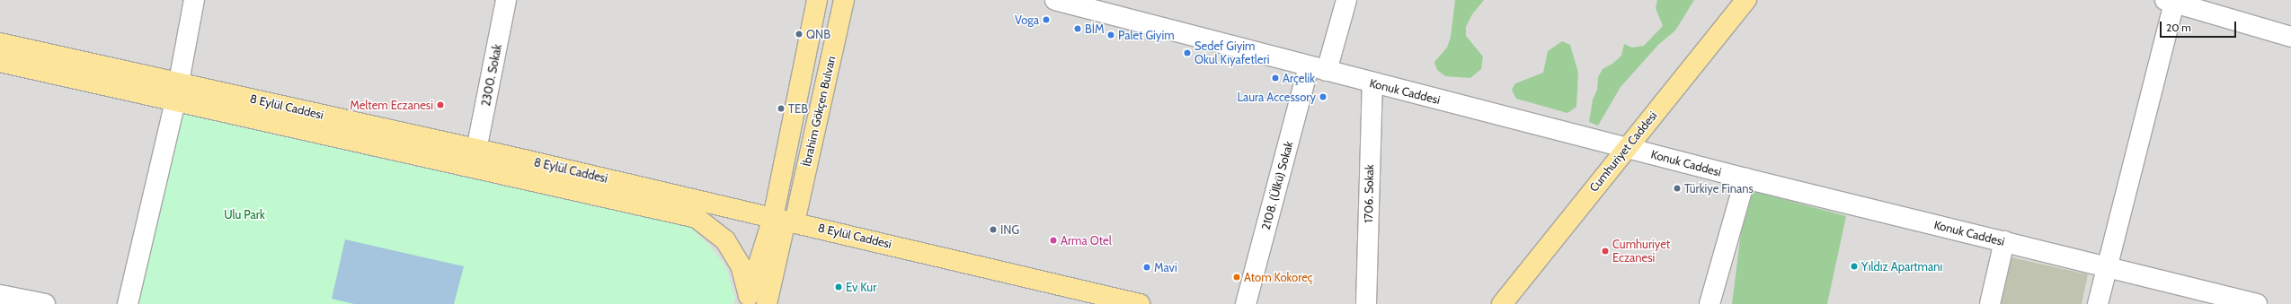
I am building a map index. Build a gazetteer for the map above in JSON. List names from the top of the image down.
{
  "streets": {
    "main road": ["8 Eylül Caddesi", "İbrahim Gökçen Bulvarı", "Cumhuriyet Caddesi"],
    "street": [
      "2300. Sokak",
      "Konuk Caddesi",
      "2108. (Ülkü) Sokak",
      "1706. Sokak"
    ]
  },
  "crossings": [
    ["2300. Sokak", "8 Eylül Caddesi"],
    ["Konuk Caddesi", "Cumhuriyet Caddesi"],
    ["Konuk Caddesi", "2108. (Ülkü) Sokak"],
    ["Konuk Caddesi", "1706. Sokak"],
    ["8 Eylül Caddesi", "İbrahim Gökçen Bulvarı"]
  ],
  "parks": ["Ulu Park"],
  "places": [
    "Voga",
    "BİM",
    "QNB",
    "Palet Giyim",
    "Sedef Giyim Okul Kıyafetleri",
    "Arçelik",
    "Laura Accessory",
    "Meltem Eczanesi",
    "TEB",
    "Türkiye Finans",
    "ING",
    "Arma Otel",
    "Cumhuriyet Eczanesi",
    "Yıldız Apartmanı",
    "Mavi",
    "Atom Kokoreç",
    "Ev Kur"
  ],
  "scale_bar": "20 m"
}
